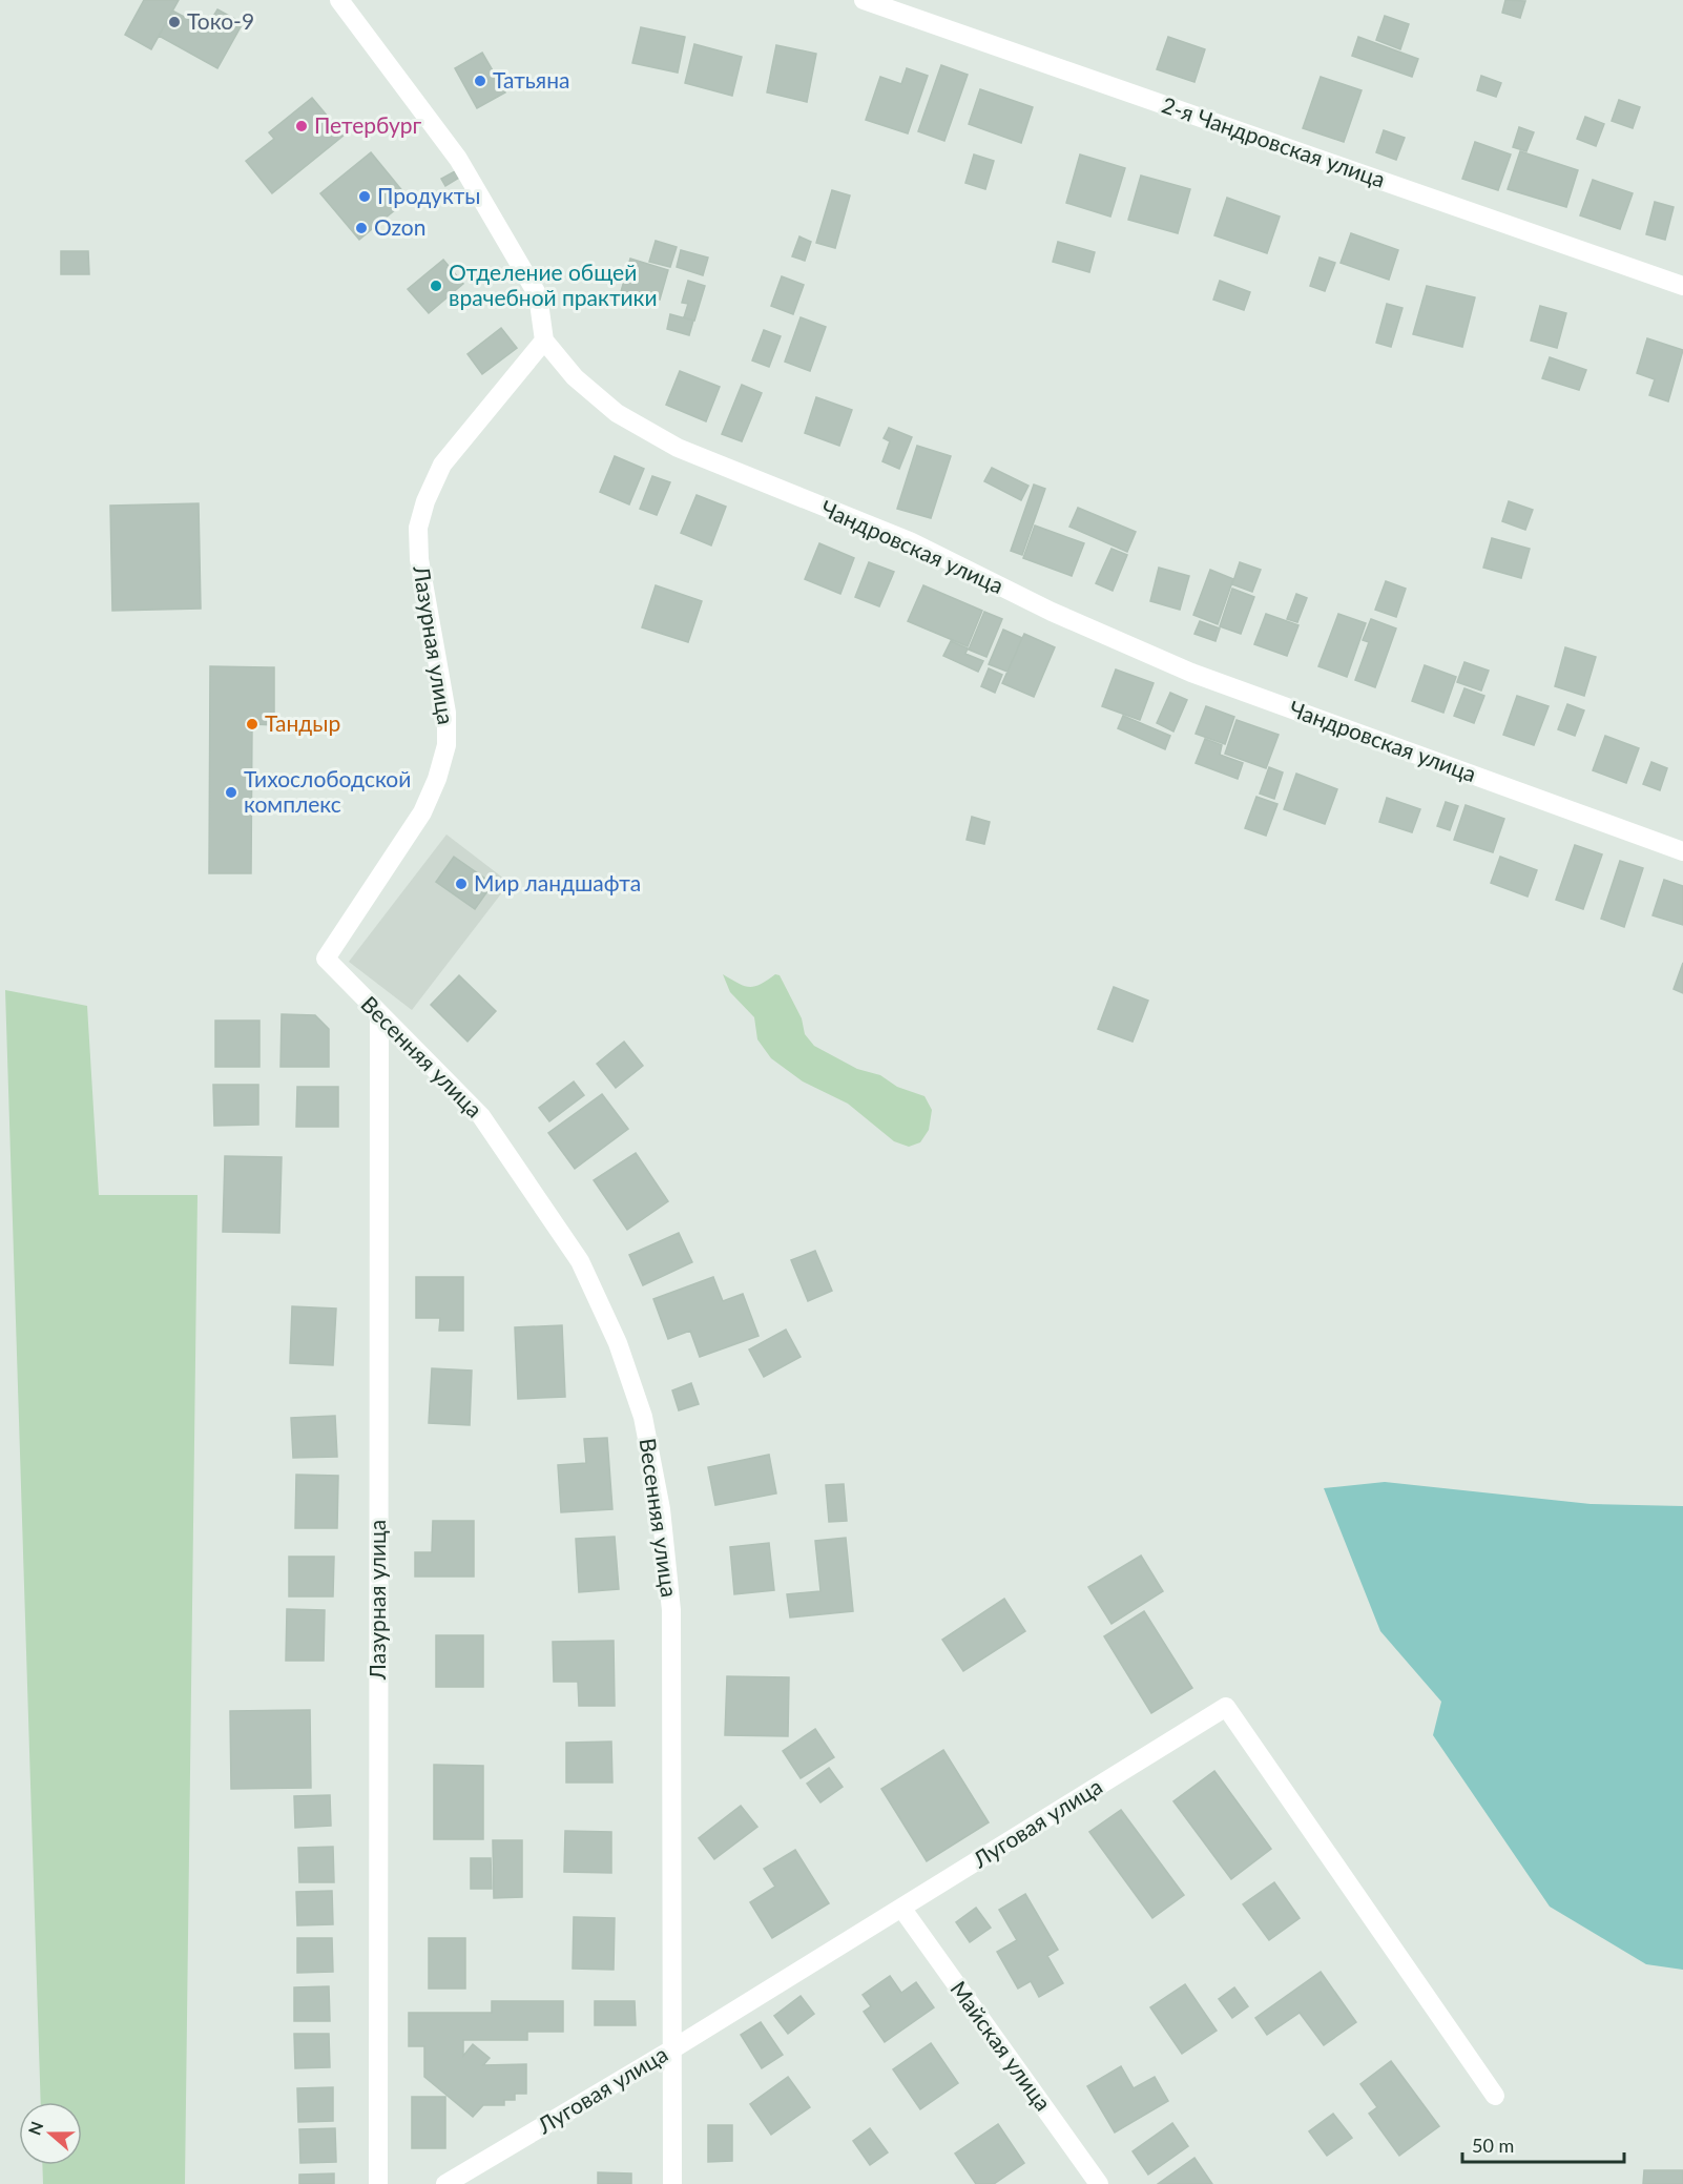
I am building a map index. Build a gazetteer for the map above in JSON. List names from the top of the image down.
{
  "streets": {
    "street": [
      "2-я Чандровская улица",
      "Чандровская улица",
      "Лазурная улица",
      "Весенняя улица",
      "Луговая улица",
      "Майская улица"
    ]
  },
  "crossings": [
    ["Чандровская улица", "Лазурная улица"],
    ["Лазурная улица", "Весенняя улица"],
    ["Весенняя улица", "Луговая улица"],
    ["Луговая улица", "Майская улица"]
  ],
  "places": [
    "Токо-9",
    "Татьяна",
    "Петербург",
    "Продукты",
    "Ozon",
    "Отделение общей врачебной практики",
    "Тандыр",
    "Тихослободской комплекс",
    "Мир ландшафта"
  ],
  "scale_bar": "50 m",
  "north": "left"
}
